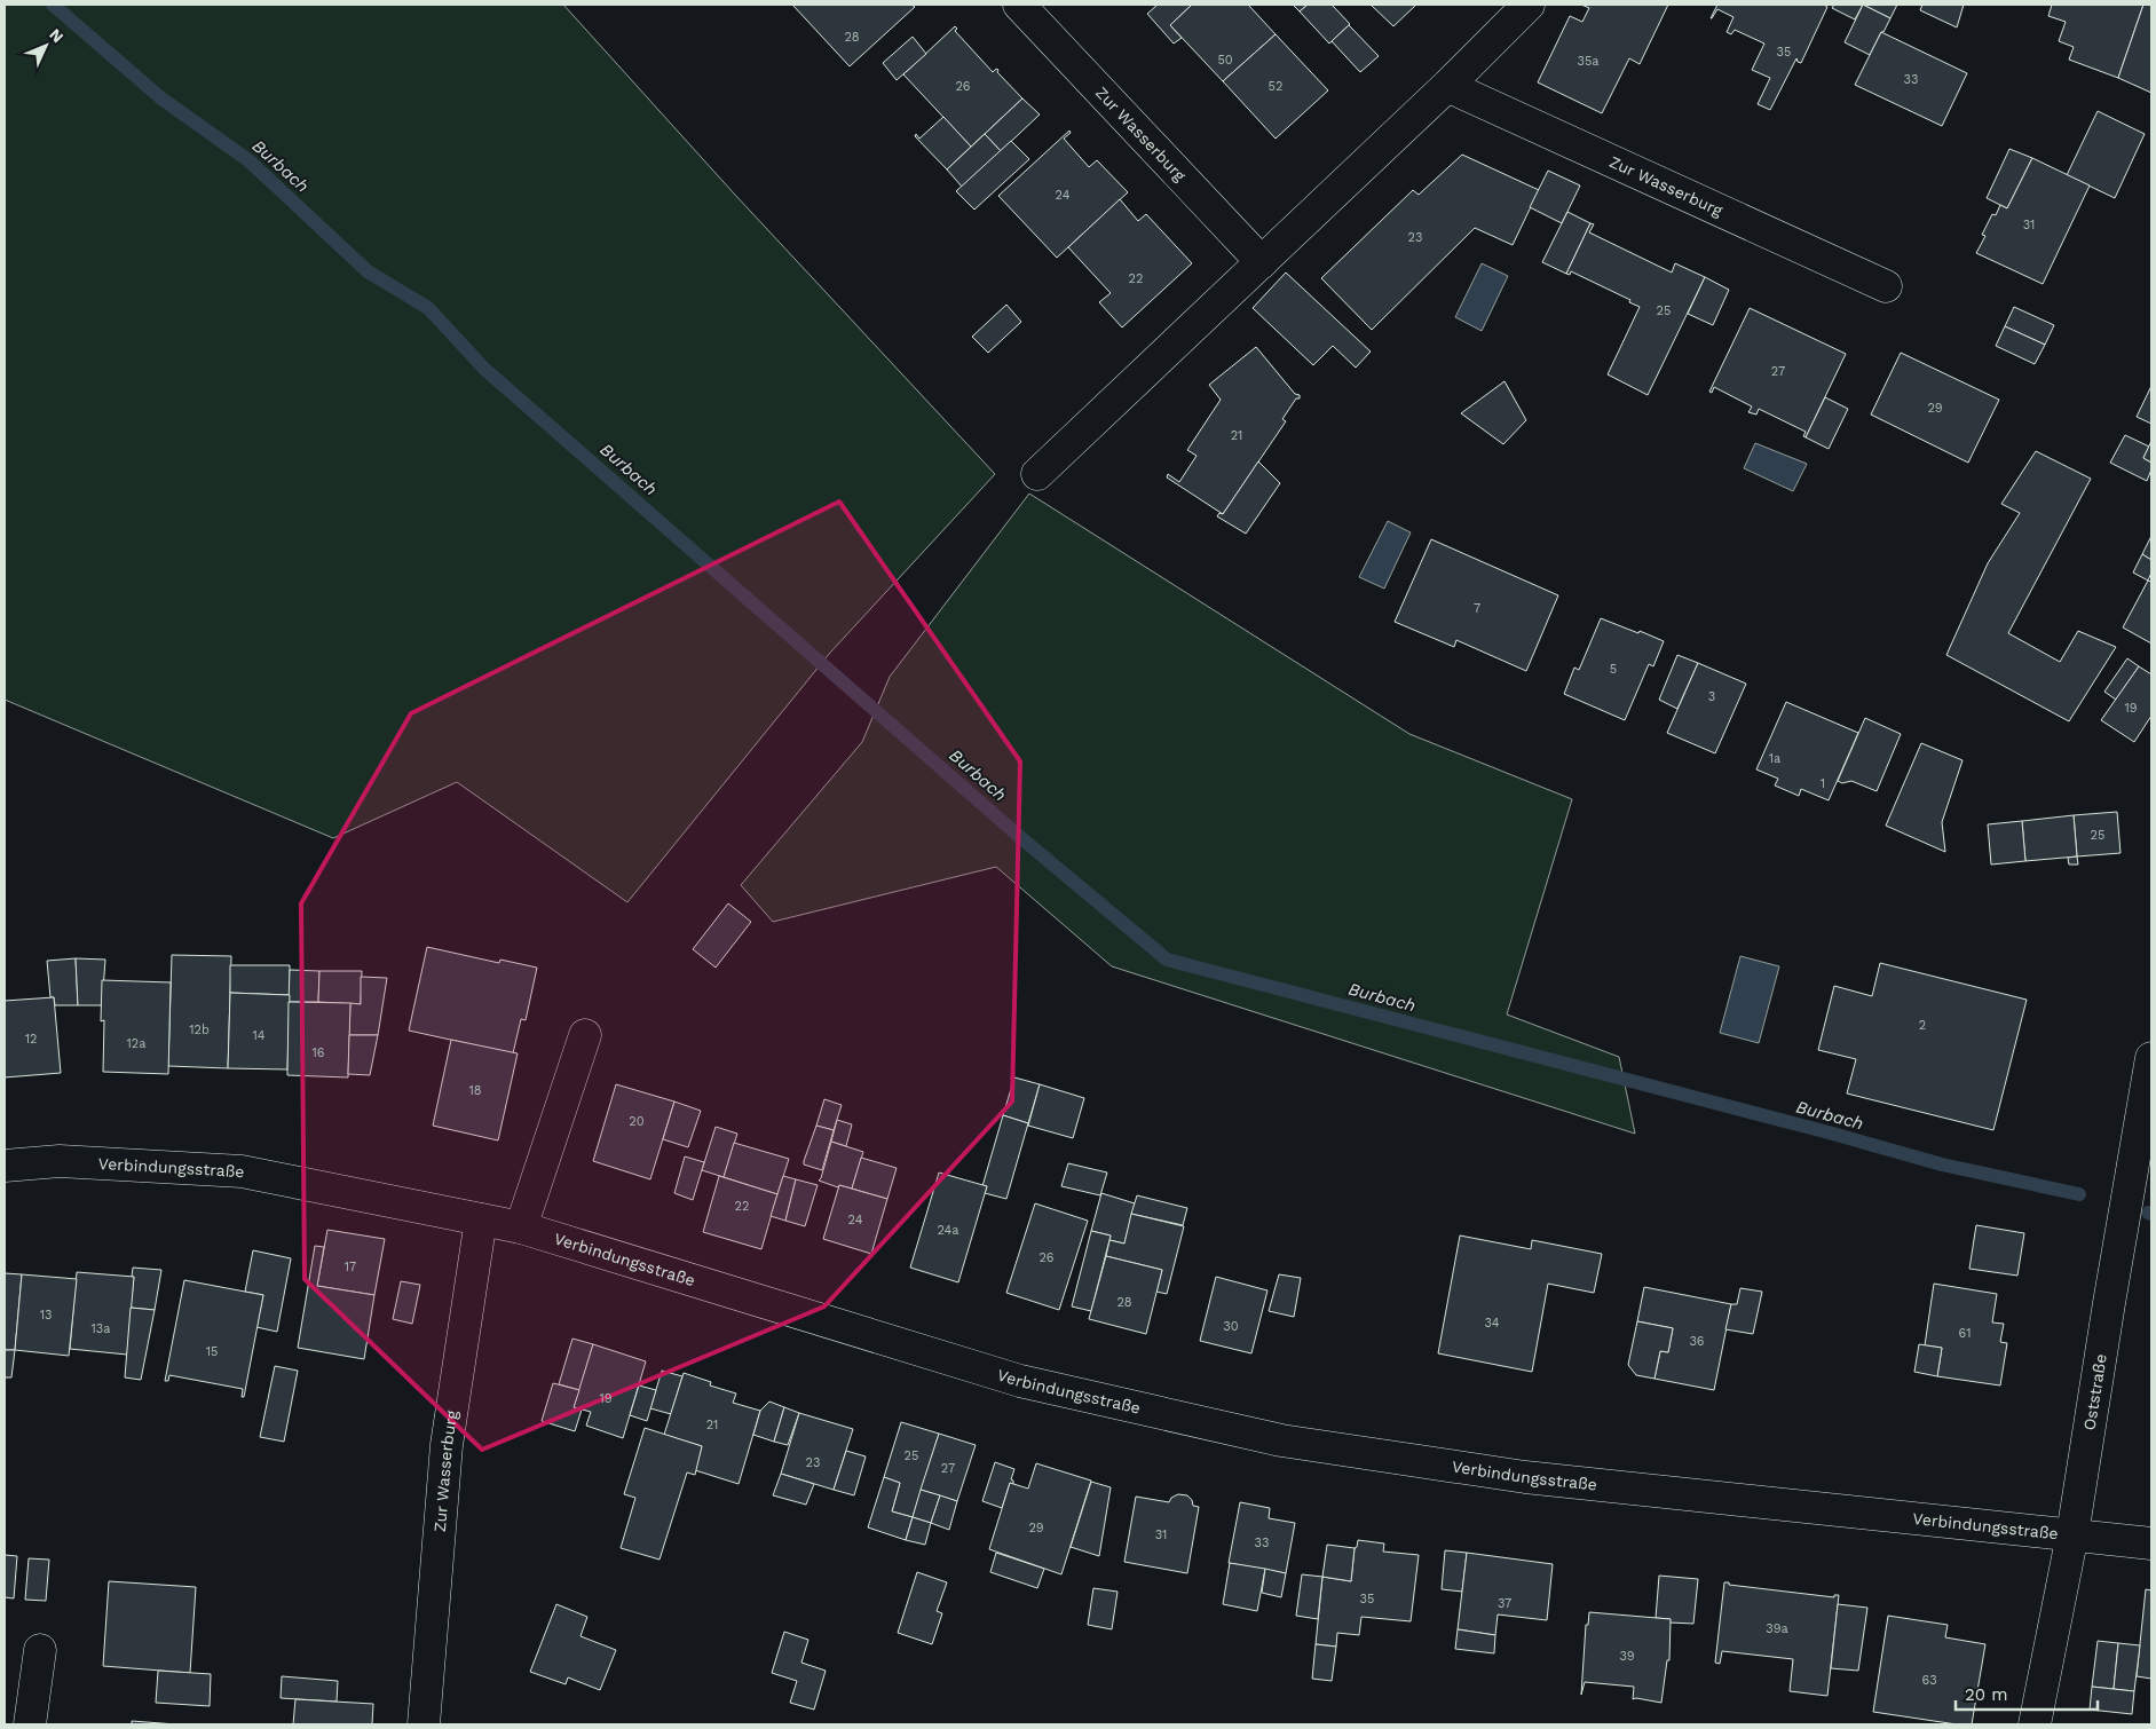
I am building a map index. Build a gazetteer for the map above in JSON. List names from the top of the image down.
{
  "streets": {
    "street": ["Zur Wasserburg", "Verbindungsstraße", "Oststraße"]
  },
  "crossings": [
    ["Zur Wasserburg", "Verbindungsstraße"],
    ["Verbindungsstraße", "Oststraße"]
  ],
  "water": ["Burbach"],
  "house_numbers": [
    "28",
    "35",
    "50",
    "35a",
    "33",
    "26",
    "52",
    "24",
    "31",
    "23",
    "22",
    "25",
    "27",
    "29",
    "21",
    "7",
    "5",
    "3",
    "19",
    "1a",
    "1",
    "25",
    "2",
    "12b",
    "14",
    "12",
    "12a",
    "16",
    "18",
    "20",
    "22",
    "24",
    "24a",
    "26",
    "17",
    "28",
    "13",
    "34",
    "30",
    "13a",
    "61",
    "36",
    "15",
    "19",
    "21",
    "25",
    "23",
    "27",
    "29",
    "31",
    "33",
    "35",
    "37",
    "39a",
    "39",
    "63"
  ],
  "scale_bar": "20 m",
  "north": "top right"
}
